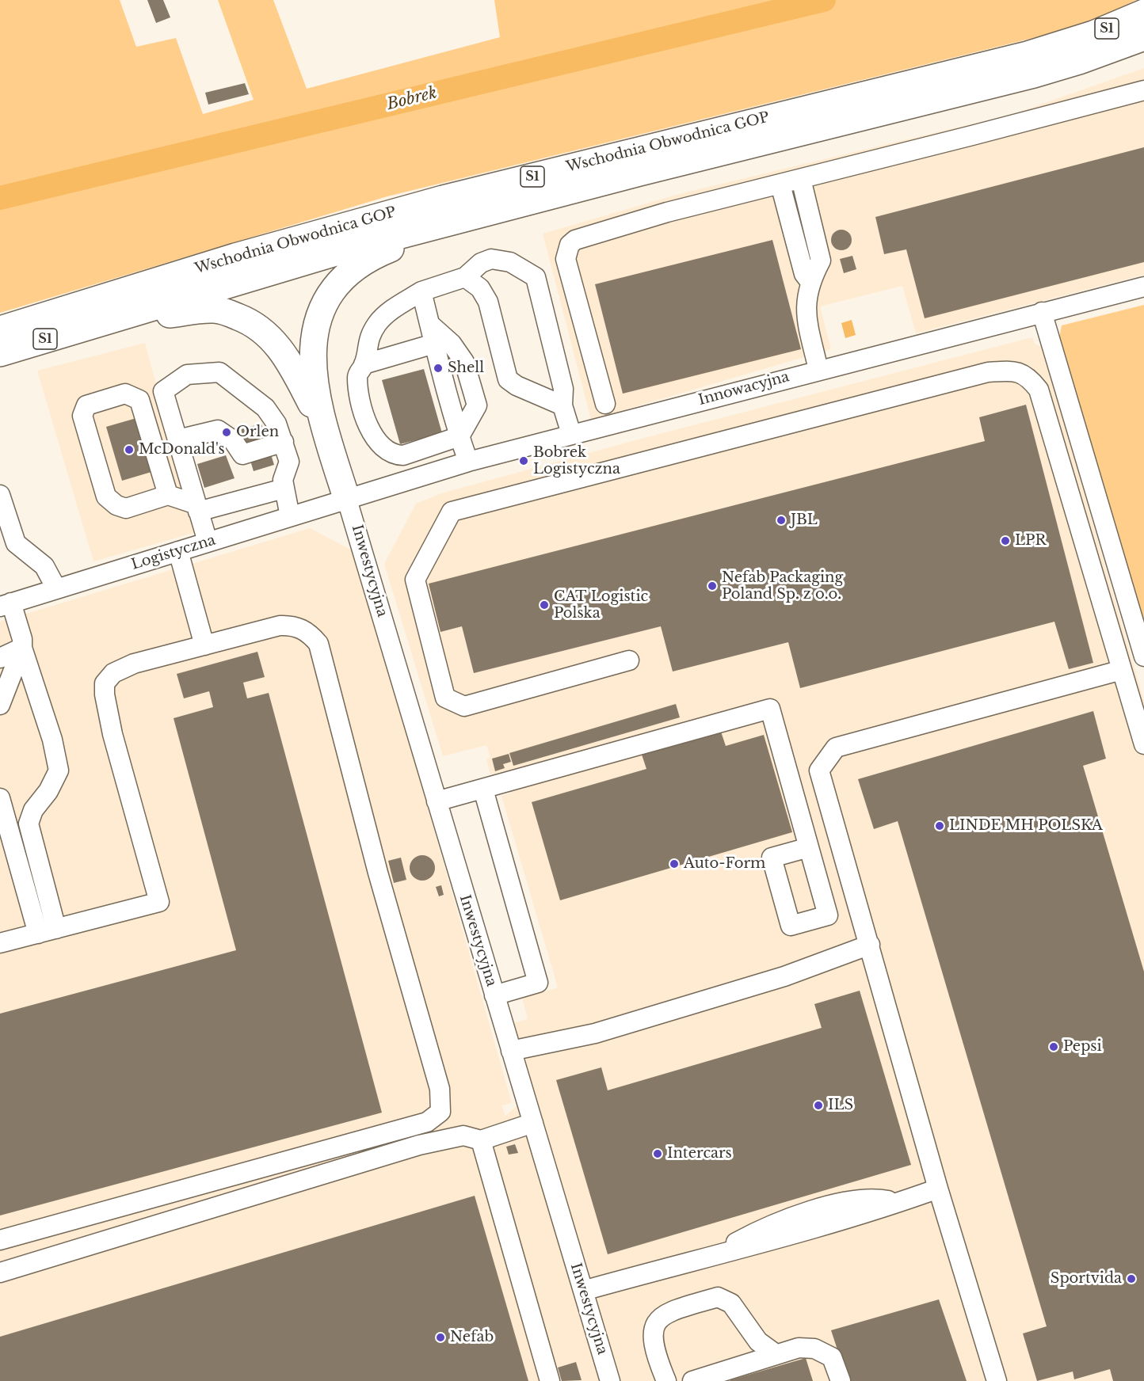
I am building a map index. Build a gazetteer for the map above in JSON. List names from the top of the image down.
{
  "streets": {
    "highway": ["S1", "Wschodnia Obwodnica GOP"],
    "street": ["Innowacyjna", "Logistyczna", "Inwestycyjna"]
  },
  "crossings": [
    ["Innowacyjna", "Logistyczna"],
    ["Innowacyjna", "Inwestycyjna"],
    ["Logistyczna", "Inwestycyjna"]
  ],
  "water": ["Bobrek"],
  "places": [
    "Shell",
    "Orlen",
    "McDonald's",
    "Bobrek Logistyczna",
    "JBL",
    "LPR",
    "Nefab Packaging Poland Sp. z o.o.",
    "CAT Logistic Polska",
    "LINDE MH POLSKA",
    "Auto-Form",
    "Pepsi",
    "ILS",
    "Intercars",
    "Sportvida",
    "Nefab"
  ]
}
